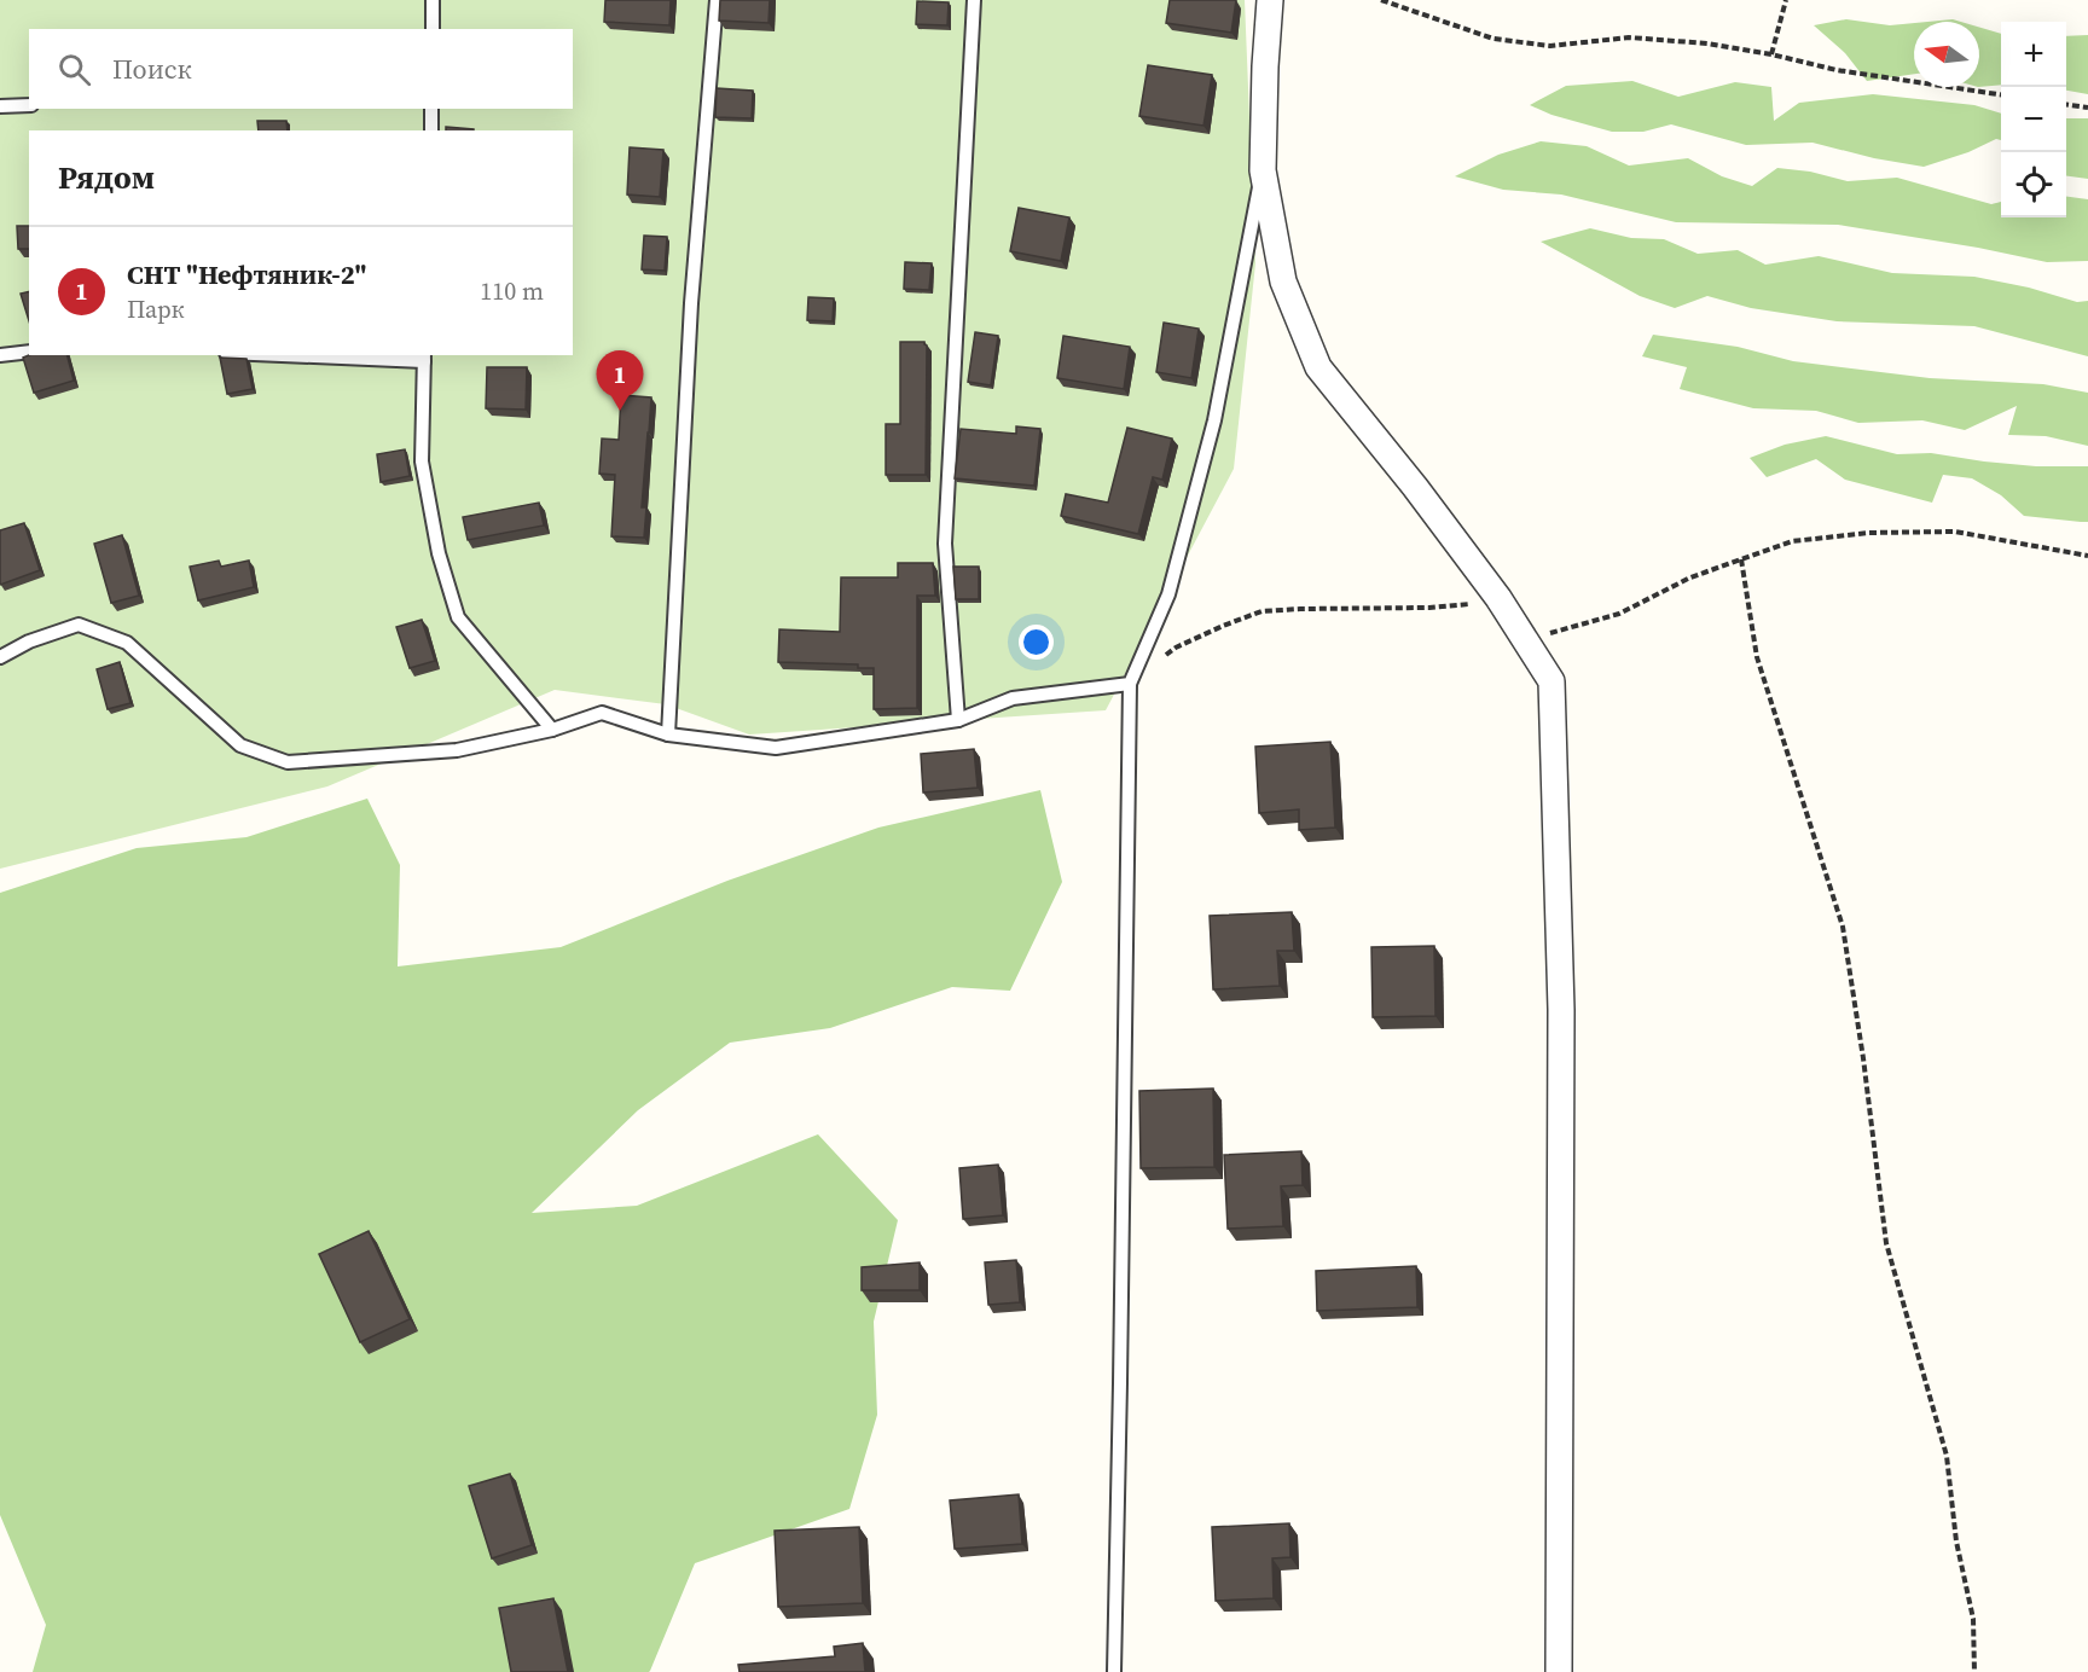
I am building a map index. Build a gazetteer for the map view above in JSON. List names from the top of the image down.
{
  "north": "left",
  "page": {
    "map_buttons": ["+", "−"],
    "search": "Поиск",
    "heading": "Рядом",
    "list": [
      {
        "mark": "1",
        "name": "СНТ \"Нефтяник-2\"",
        "note": "Парк",
        "value": "110 m"
      }
    ],
    "pins": "1"
  }
}
